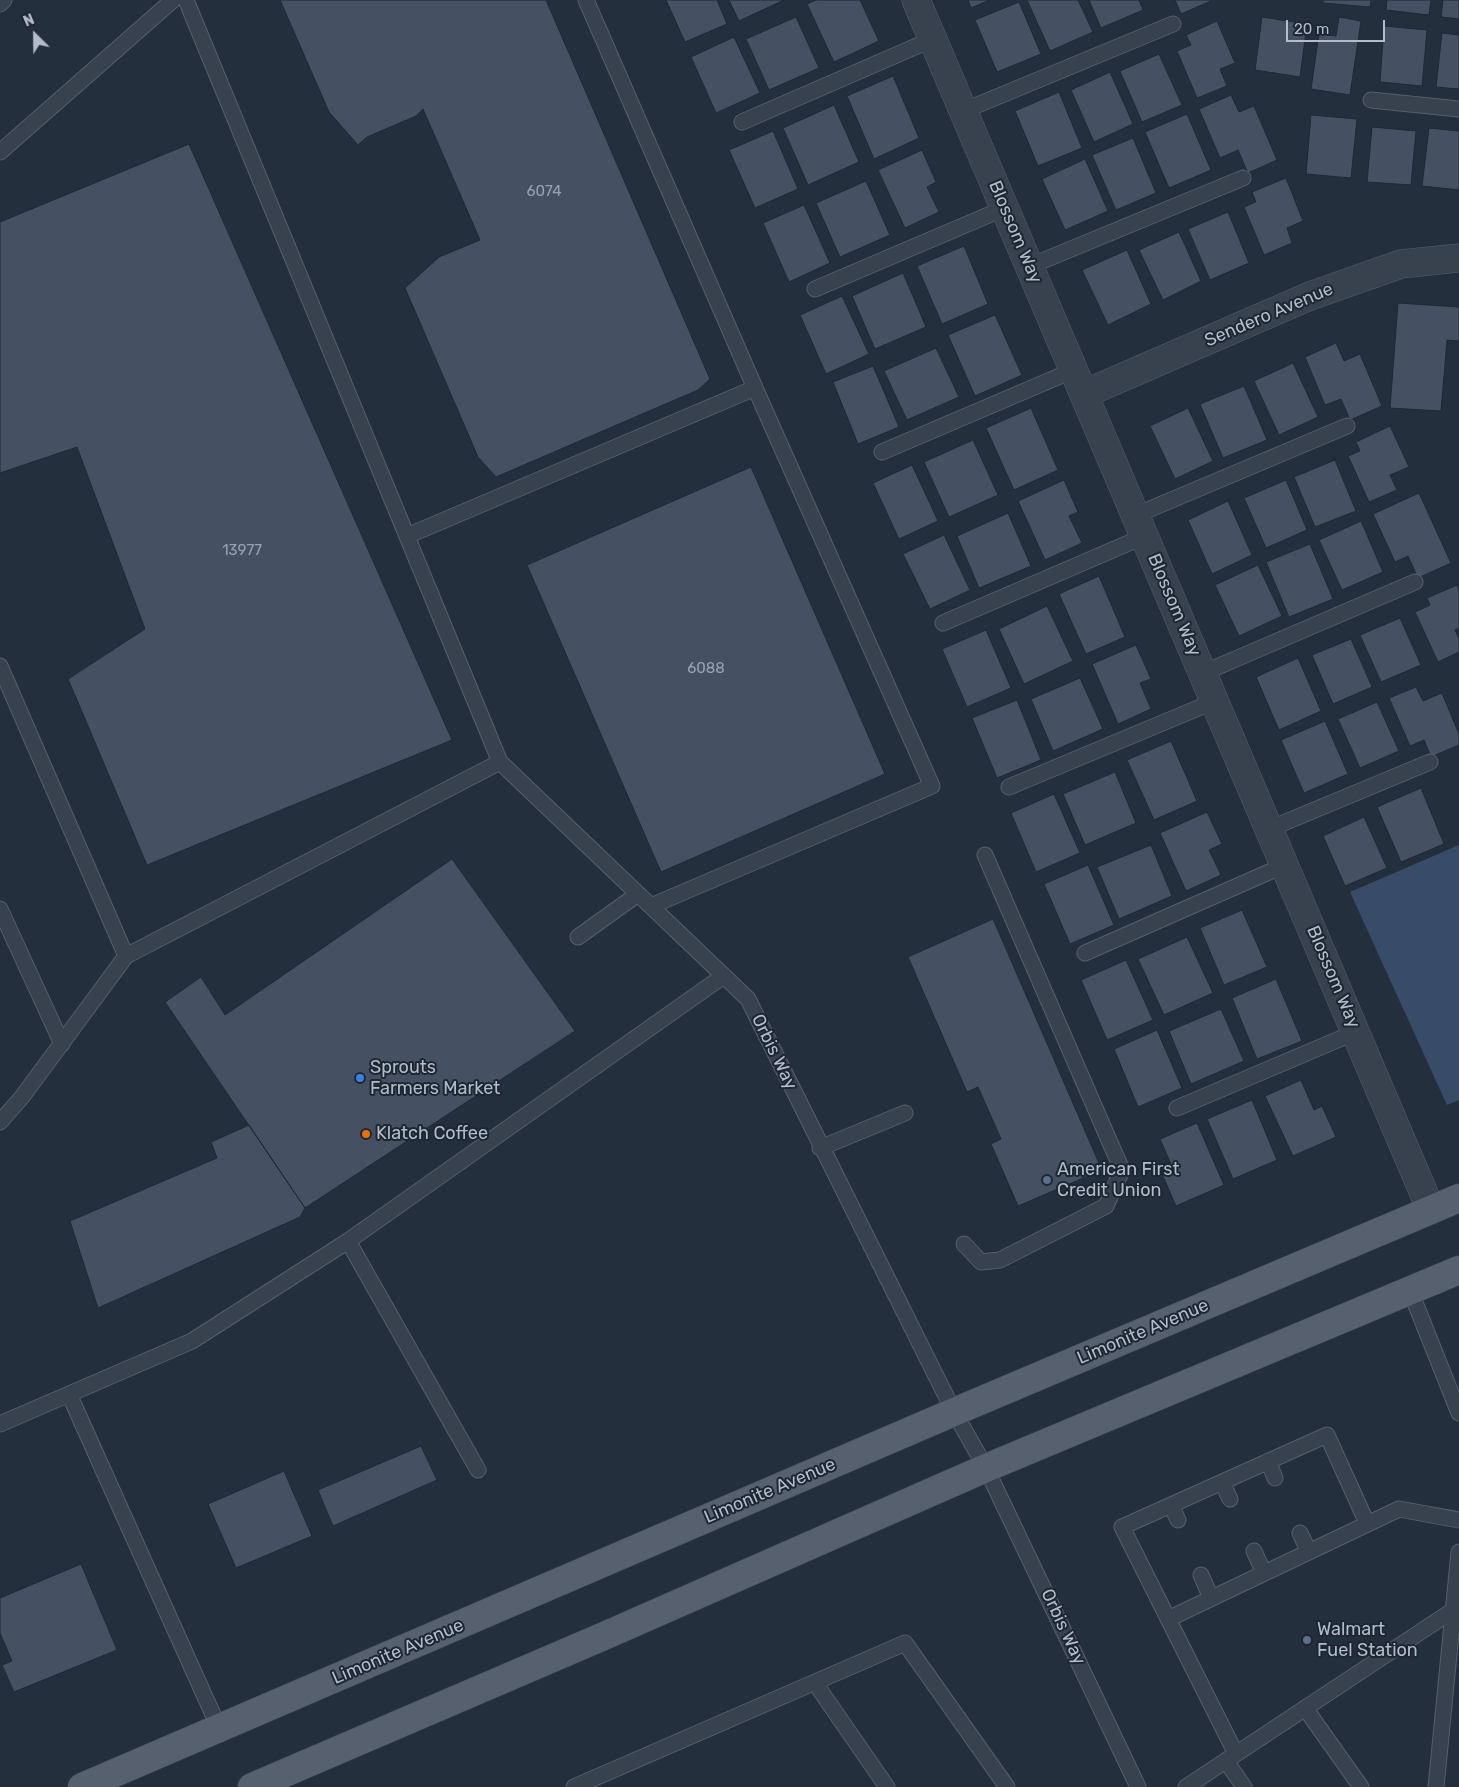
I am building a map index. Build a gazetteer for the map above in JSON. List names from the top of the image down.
{
  "streets": {
    "main road": ["Limonite Avenue"],
    "street": ["Blossom Way", "Sendero Avenue"],
    "lane": ["Orbis Way"]
  },
  "crossings": [
    ["Blossom Way", "Sendero Avenue"],
    ["Blossom Way", "Limonite Avenue"],
    ["Orbis Way", "Limonite Avenue"]
  ],
  "places": [
    "Sprouts Farmers Market",
    "Klatch Coffee",
    "American First Credit Union",
    "Walmart Fuel Station"
  ],
  "house_numbers": ["6074", "13977", "6088"],
  "scale_bar": "20 m",
  "north": "top left"
}
